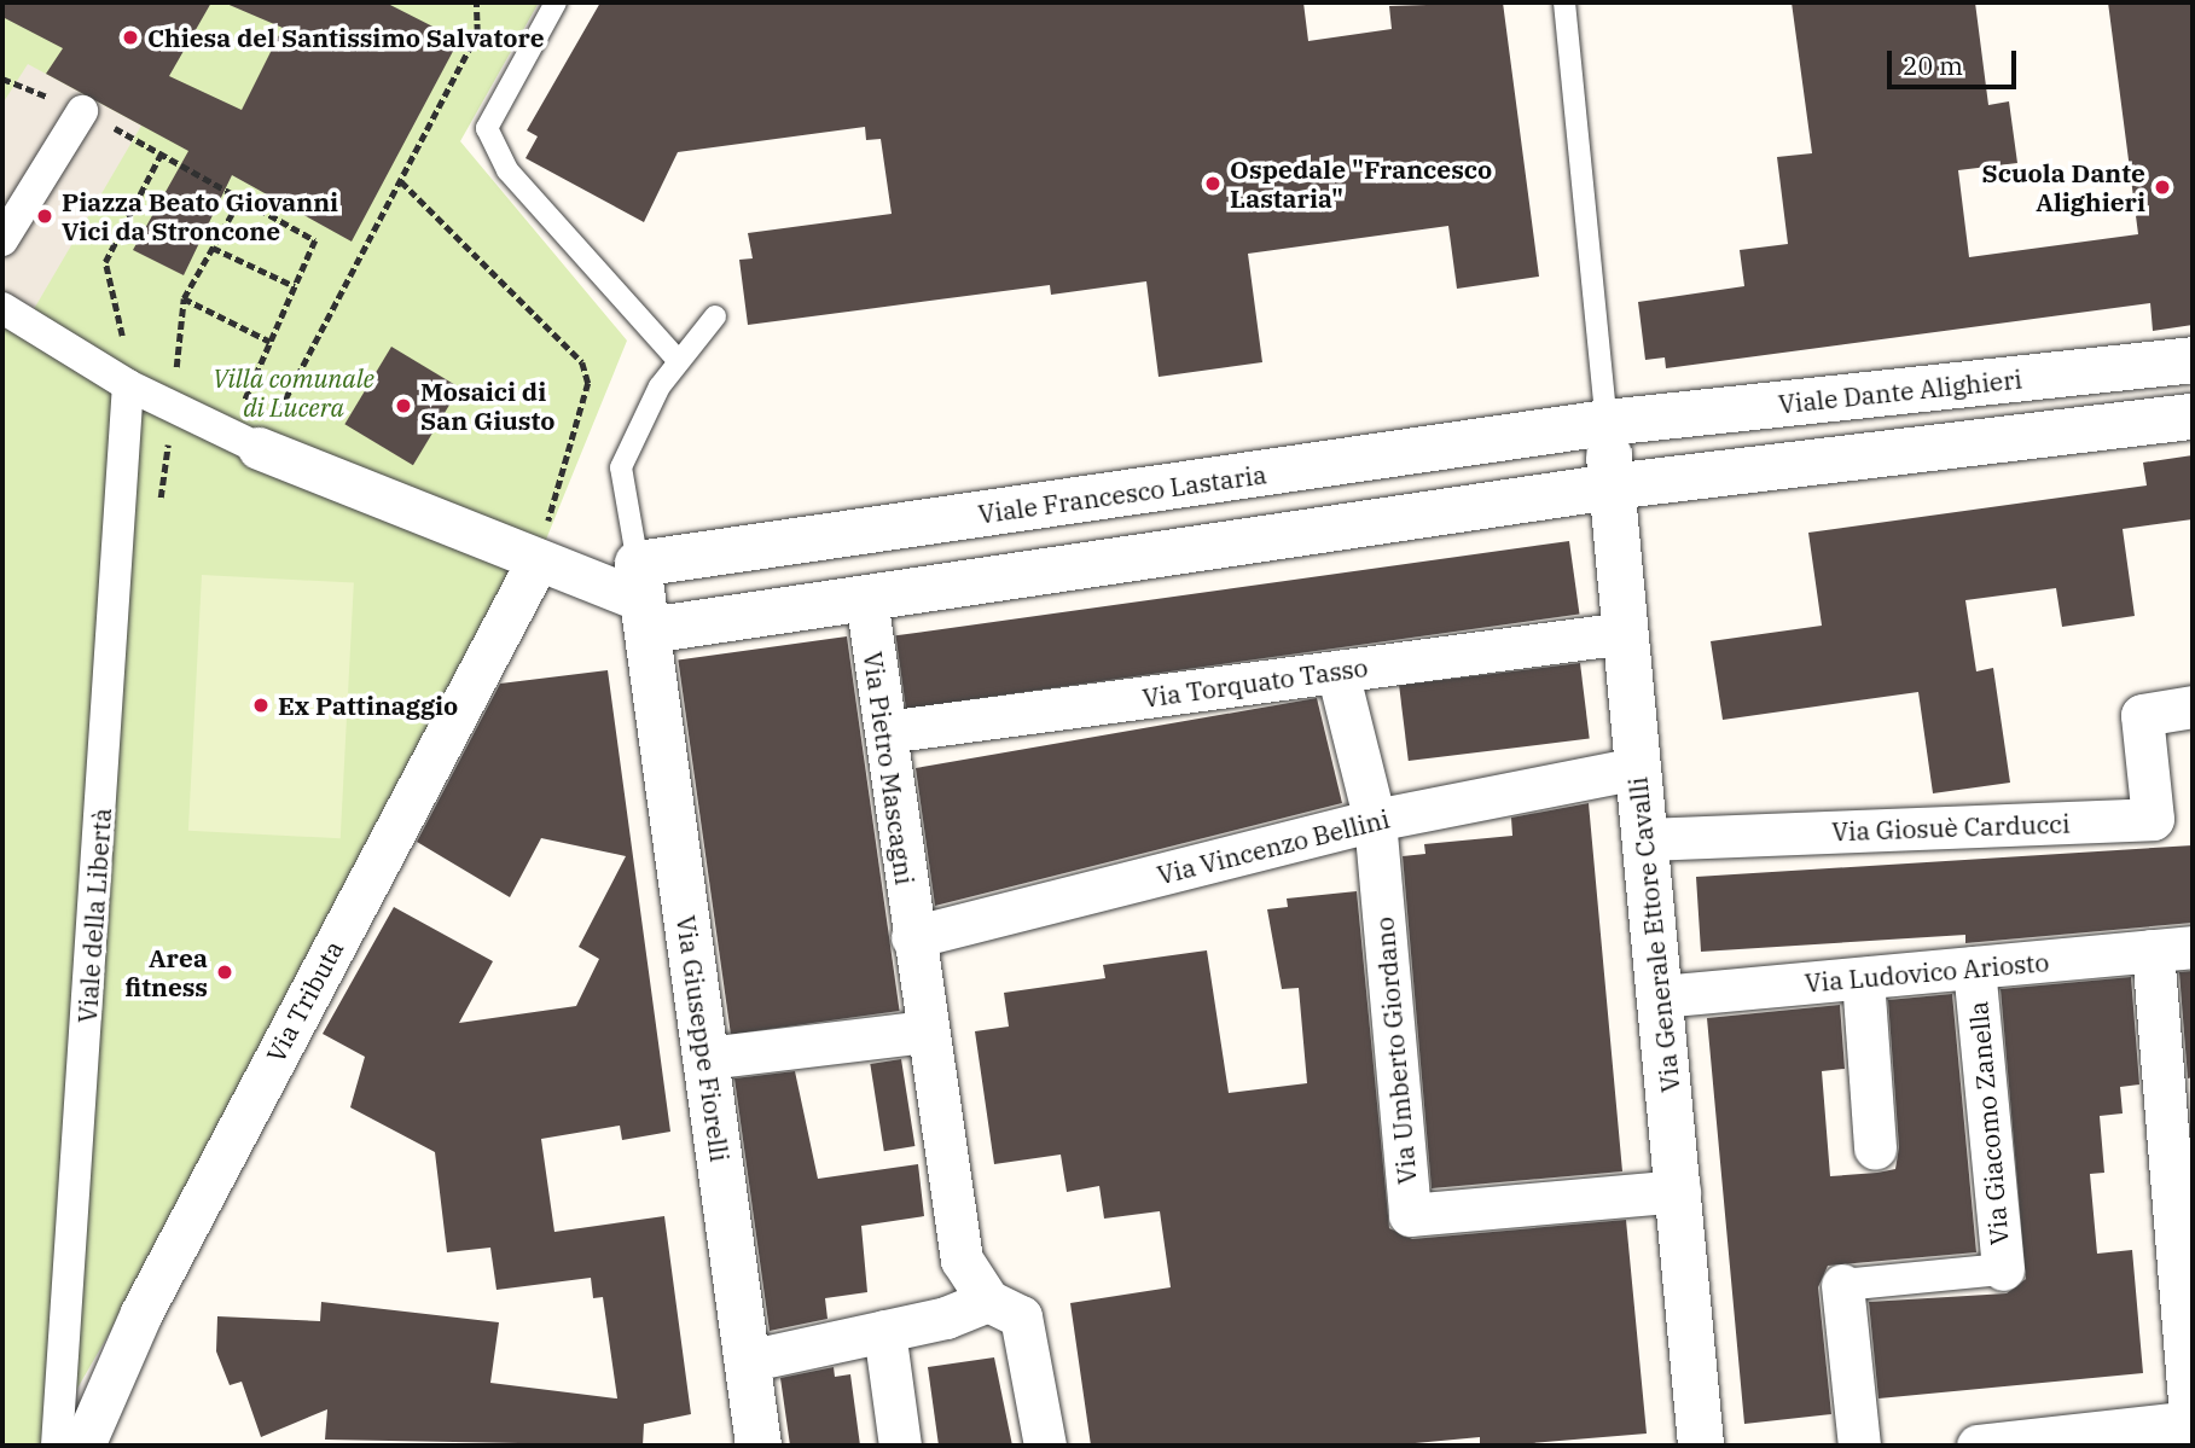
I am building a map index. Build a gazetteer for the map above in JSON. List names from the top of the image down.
{
  "streets": {
    "street": [
      "Viale Dante Alighieri",
      "Viale Francesco Lastaria",
      "Via Torquato Tasso",
      "Via Pietro Mascagni",
      "Via Giosuè Carducci",
      "Via Vincenzo Bellini",
      "Viale della Libertà",
      "Via Generale Ettore Cavalli",
      "Via Ludovico Ariosto",
      "Via Tributa",
      "Via Giuseppe Fiorelli",
      "Via Umberto Giordano",
      "Via Giacomo Zanella"
    ]
  },
  "crossings": [
    ["Viale Dante Alighieri", "Viale Francesco Lastaria"],
    ["Viale Dante Alighieri", "Via Generale Ettore Cavalli"],
    ["Viale Francesco Lastaria", "Via Generale Ettore Cavalli"],
    ["Viale Francesco Lastaria", "Via Giuseppe Fiorelli"],
    ["Via Torquato Tasso", "Via Pietro Mascagni"],
    ["Via Torquato Tasso", "Via Generale Ettore Cavalli"],
    ["Via Torquato Tasso", "Via Umberto Giordano"],
    ["Via Pietro Mascagni", "Via Vincenzo Bellini"],
    ["Via Giosuè Carducci", "Via Generale Ettore Cavalli"],
    ["Via Vincenzo Bellini", "Via Generale Ettore Cavalli"],
    ["Via Vincenzo Bellini", "Via Umberto Giordano"],
    ["Via Generale Ettore Cavalli", "Via Ludovico Ariosto"],
    ["Via Generale Ettore Cavalli", "Via Umberto Giordano"],
    ["Via Ludovico Ariosto", "Via Giacomo Zanella"]
  ],
  "parks": ["Villa comunale di Lucera"],
  "places": [
    "Chiesa del Santissimo Salvatore",
    "Ospedale \"Francesco Lastaria\"",
    "Scuola Dante Alighieri",
    "Piazza Beato Giovanni Vici da Stroncone",
    "Mosaici di San Giusto",
    "Ex Pattinaggio",
    "Area fitness"
  ],
  "scale_bar": "20 m"
}
